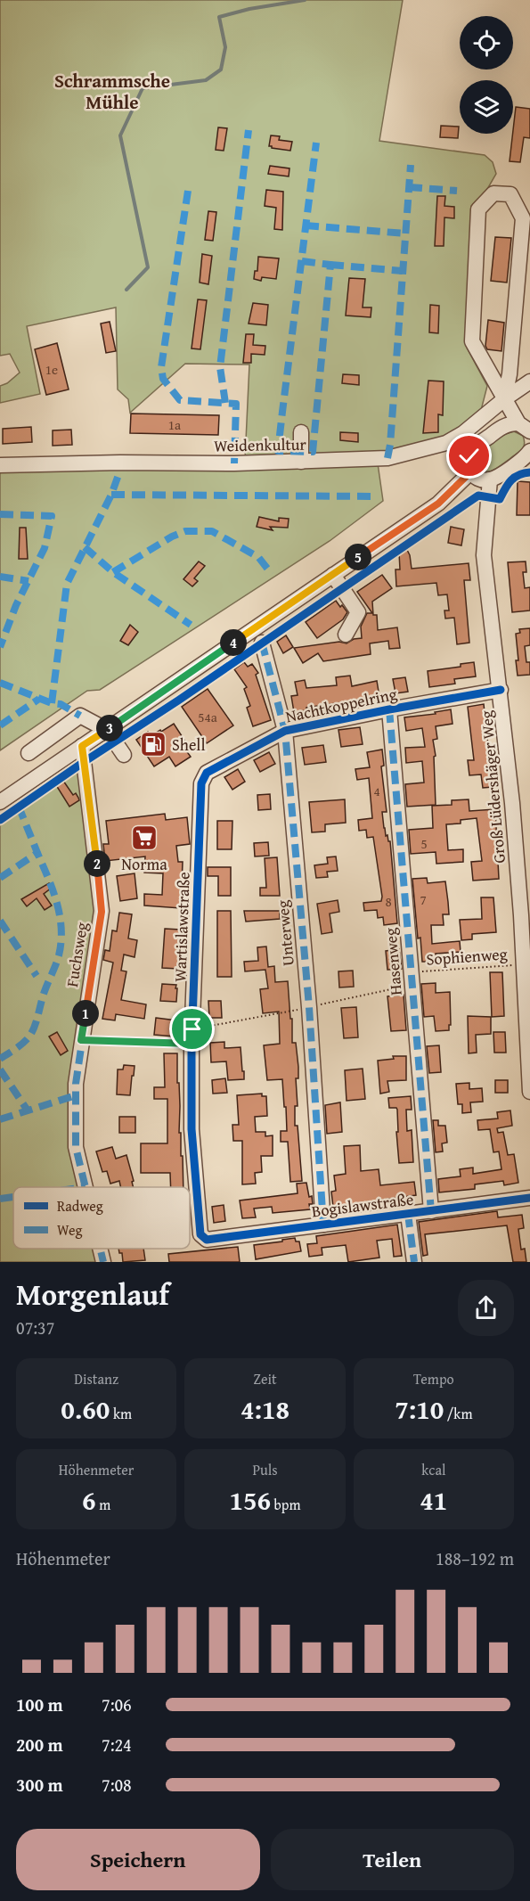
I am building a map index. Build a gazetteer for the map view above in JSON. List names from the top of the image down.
{
  "streets": {
    "street": [
      "Weidenkultur",
      "Nachtkoppelring",
      "Groß Lüdershäger Weg",
      "Wartislawstraße",
      "Unterweg",
      "Fuchsweg",
      "Hasenweg",
      "Bogislawstraße"
    ],
    "path": ["Sophienweg"]
  },
  "crossings": [
    ["Nachtkoppelring", "Groß Lüdershäger Weg"],
    ["Nachtkoppelring", "Wartislawstraße"],
    ["Nachtkoppelring", "Unterweg"],
    ["Nachtkoppelring", "Hasenweg"],
    ["Groß Lüdershäger Weg", "Sophienweg"],
    ["Wartislawstraße", "Bogislawstraße"],
    ["Unterweg", "Bogislawstraße"],
    ["Sophienweg", "Hasenweg"],
    ["Hasenweg", "Bogislawstraße"]
  ],
  "districts": ["Schrammsche Mühle"],
  "places": {
    "fuel station": ["Shell"],
    "supermarket": ["Norma"]
  },
  "house_numbers": [
    "1e",
    "1a",
    "54a",
    "4",
    "5",
    "7",
    "8"
  ],
  "legend": ["Radweg", "Weg"],
  "page": {
    "pins": [
      "5",
      "4",
      "3",
      "2",
      "1"
    ],
    "heading": ["Morgenlauf", "07:37"],
    "stats": [
      ["Distanz", "0.60 km"],
      ["Zeit", "4:18"],
      ["Tempo", "7:10 /km"],
      ["Höhenmeter", "6 m"],
      ["Puls", "156 bpm"],
      ["kcal", "41"]
    ],
    "chart": ["Höhenmeter", "188–192 m"],
    "list": [
      {
        "name": "100 m",
        "note": "7:06"
      },
      {
        "name": "200 m",
        "note": "7:24"
      },
      {
        "name": "300 m",
        "note": "7:08"
      }
    ],
    "buttons": ["Speichern", "Teilen"]
  }
}
